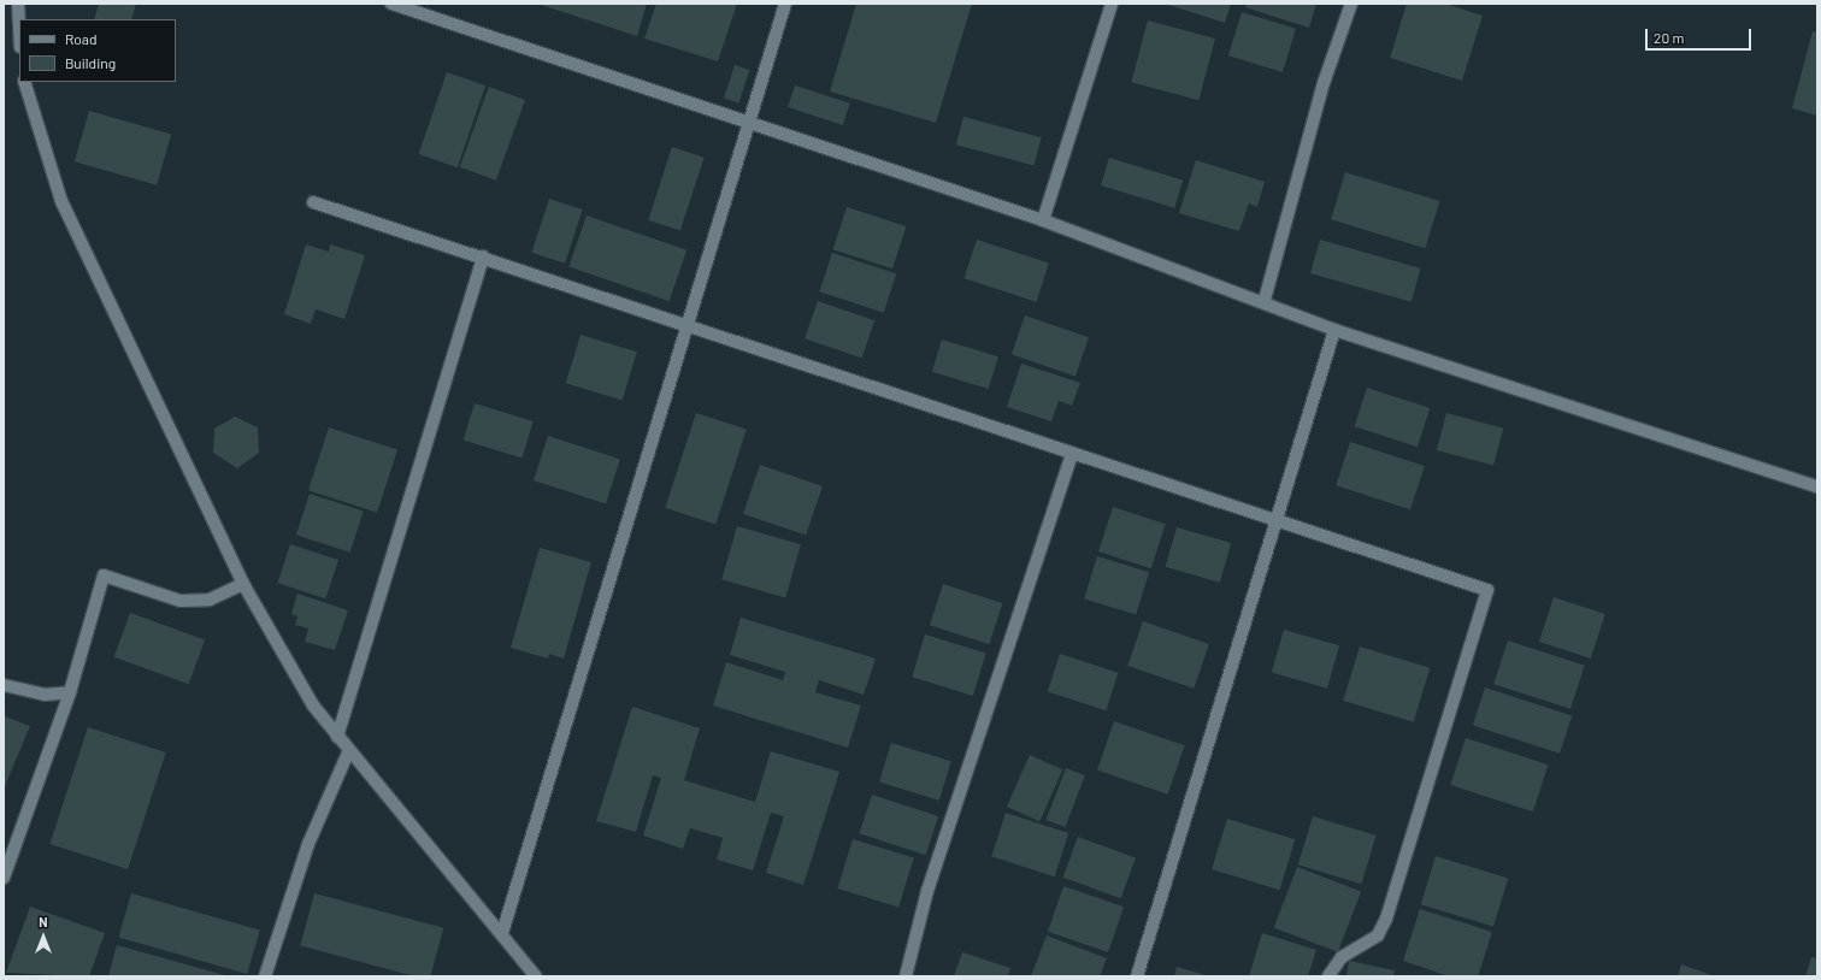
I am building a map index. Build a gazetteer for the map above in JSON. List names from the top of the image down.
{
  "legend": ["Road", "Building"],
  "scale_bar": "20 m",
  "north": "top"
}
